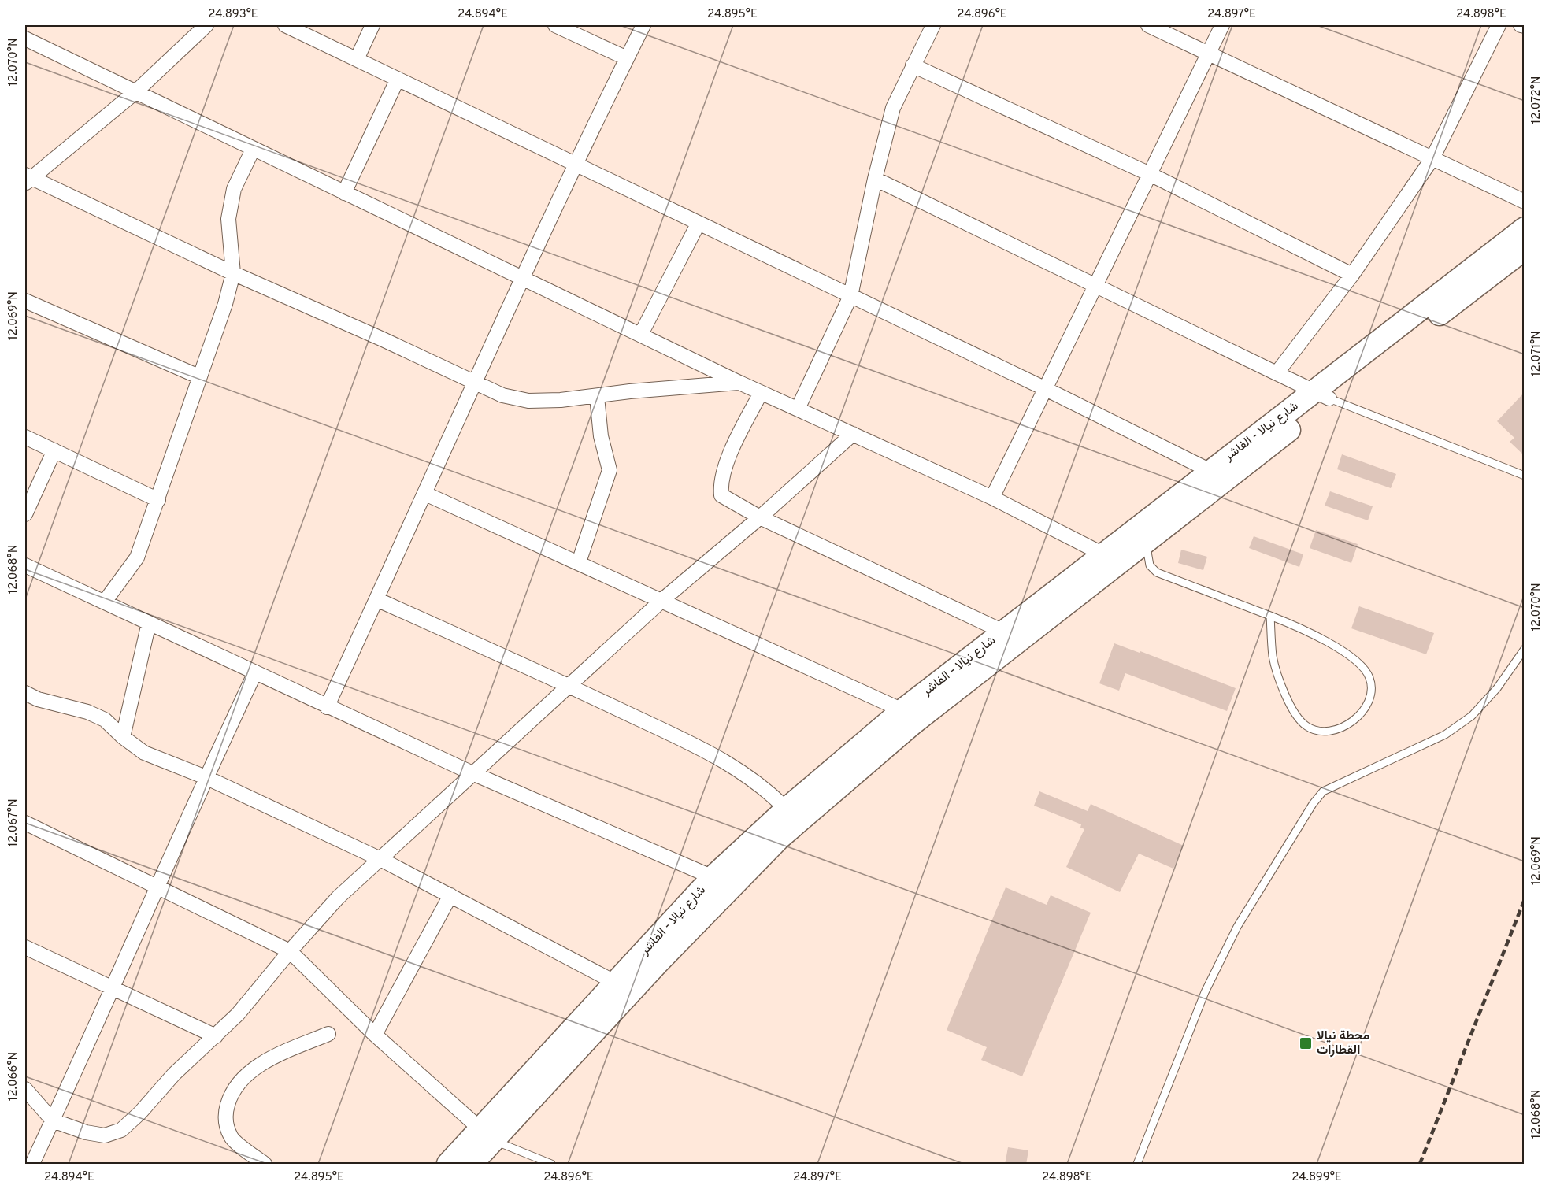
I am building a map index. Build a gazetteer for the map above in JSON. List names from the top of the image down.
{
  "streets": {
    "highway": ["شارع نيالا - الفاشر"]
  },
  "places": {
    "transit": ["محطة نيالا القطارات"]
  },
  "coordinates": [
    "24.893°E",
    "24.894°E",
    "24.895°E",
    "24.896°E",
    "24.897°E",
    "24.898°E",
    "12.070°N",
    "12.072°N",
    "12.069°N",
    "12.071°N",
    "12.068°N",
    "12.067°N",
    "12.066°N",
    "24.899°E"
  ]
}
